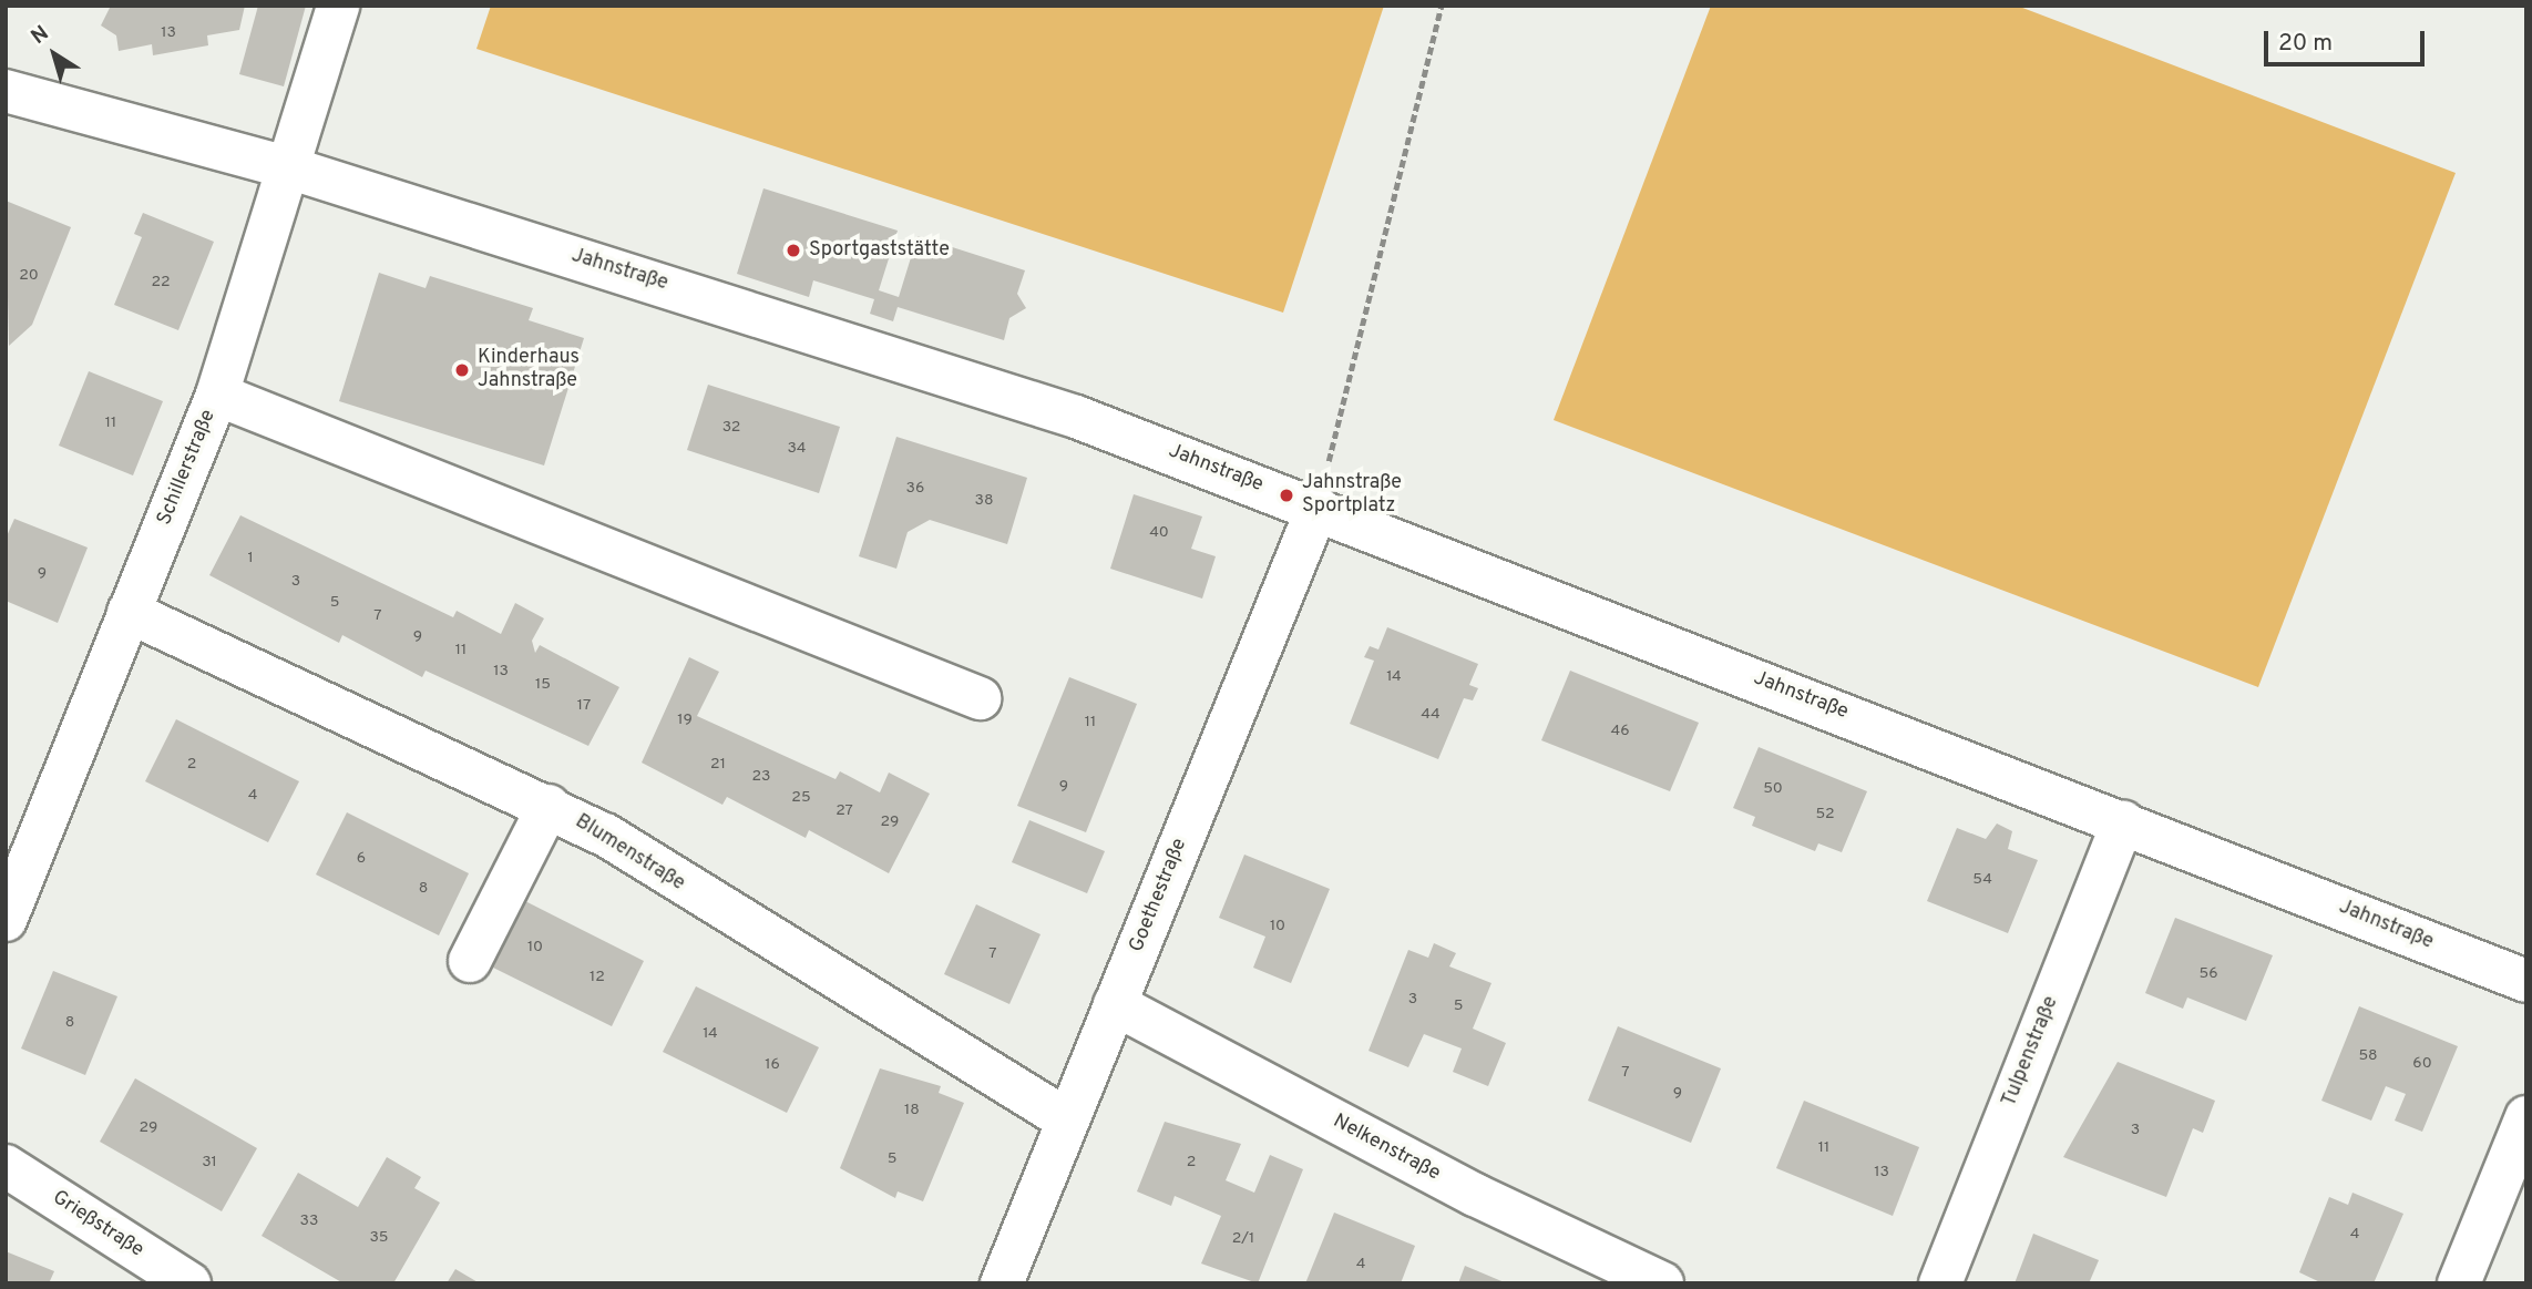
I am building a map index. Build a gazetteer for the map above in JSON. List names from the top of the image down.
{
  "streets": {
    "street": [
      "Jahnstraße",
      "Schillerstraße",
      "Blumenstraße",
      "Goethestraße",
      "Tulpenstraße",
      "Nelkenstraße",
      "Grießstraße"
    ]
  },
  "crossings": [
    ["Jahnstraße", "Schillerstraße"],
    ["Jahnstraße", "Goethestraße"],
    ["Jahnstraße", "Tulpenstraße"],
    ["Schillerstraße", "Blumenstraße"],
    ["Blumenstraße", "Goethestraße"],
    ["Goethestraße", "Nelkenstraße"]
  ],
  "places": ["Sportgaststätte", "Kinderhaus Jahnstraße", "Jahnstraße Sportplatz"],
  "house_numbers": [
    "13",
    "20",
    "22",
    "11",
    "32",
    "34",
    "36",
    "38",
    "40",
    "1",
    "9",
    "3",
    "5",
    "7",
    "9",
    "11",
    "13",
    "14",
    "15",
    "17",
    "44",
    "19",
    "11",
    "46",
    "2",
    "21",
    "23",
    "9",
    "50",
    "4",
    "25",
    "27",
    "52",
    "29",
    "6",
    "54",
    "8",
    "10",
    "10",
    "7",
    "56",
    "12",
    "3",
    "5",
    "8",
    "14",
    "58",
    "60",
    "16",
    "7",
    "9",
    "18",
    "29",
    "3",
    "11",
    "5",
    "31",
    "2",
    "13",
    "33",
    "4",
    "35",
    "2/1",
    "4"
  ],
  "scale_bar": "20 m",
  "north": "top left"
}
